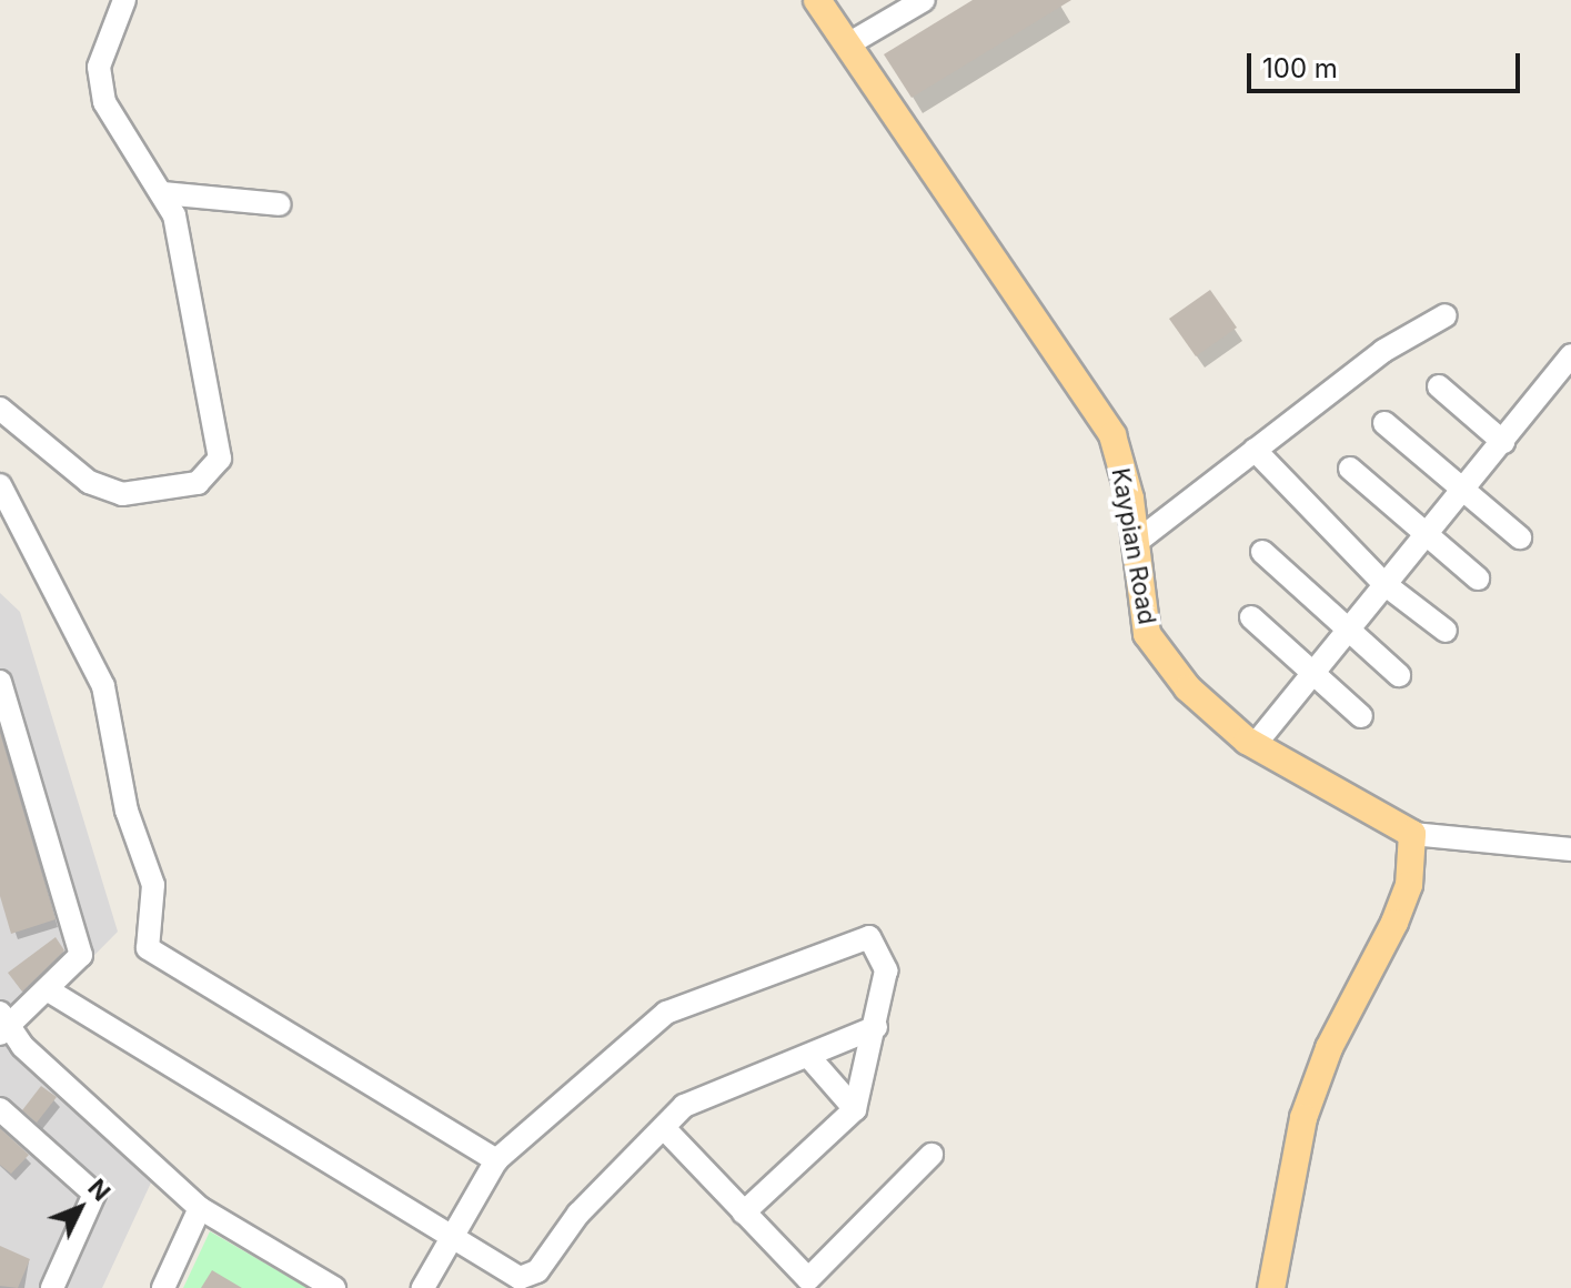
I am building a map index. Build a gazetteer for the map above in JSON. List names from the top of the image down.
{
  "streets": {
    "main road": ["Kaypian Road"]
  },
  "scale_bar": "100 m",
  "north": "top right"
}
